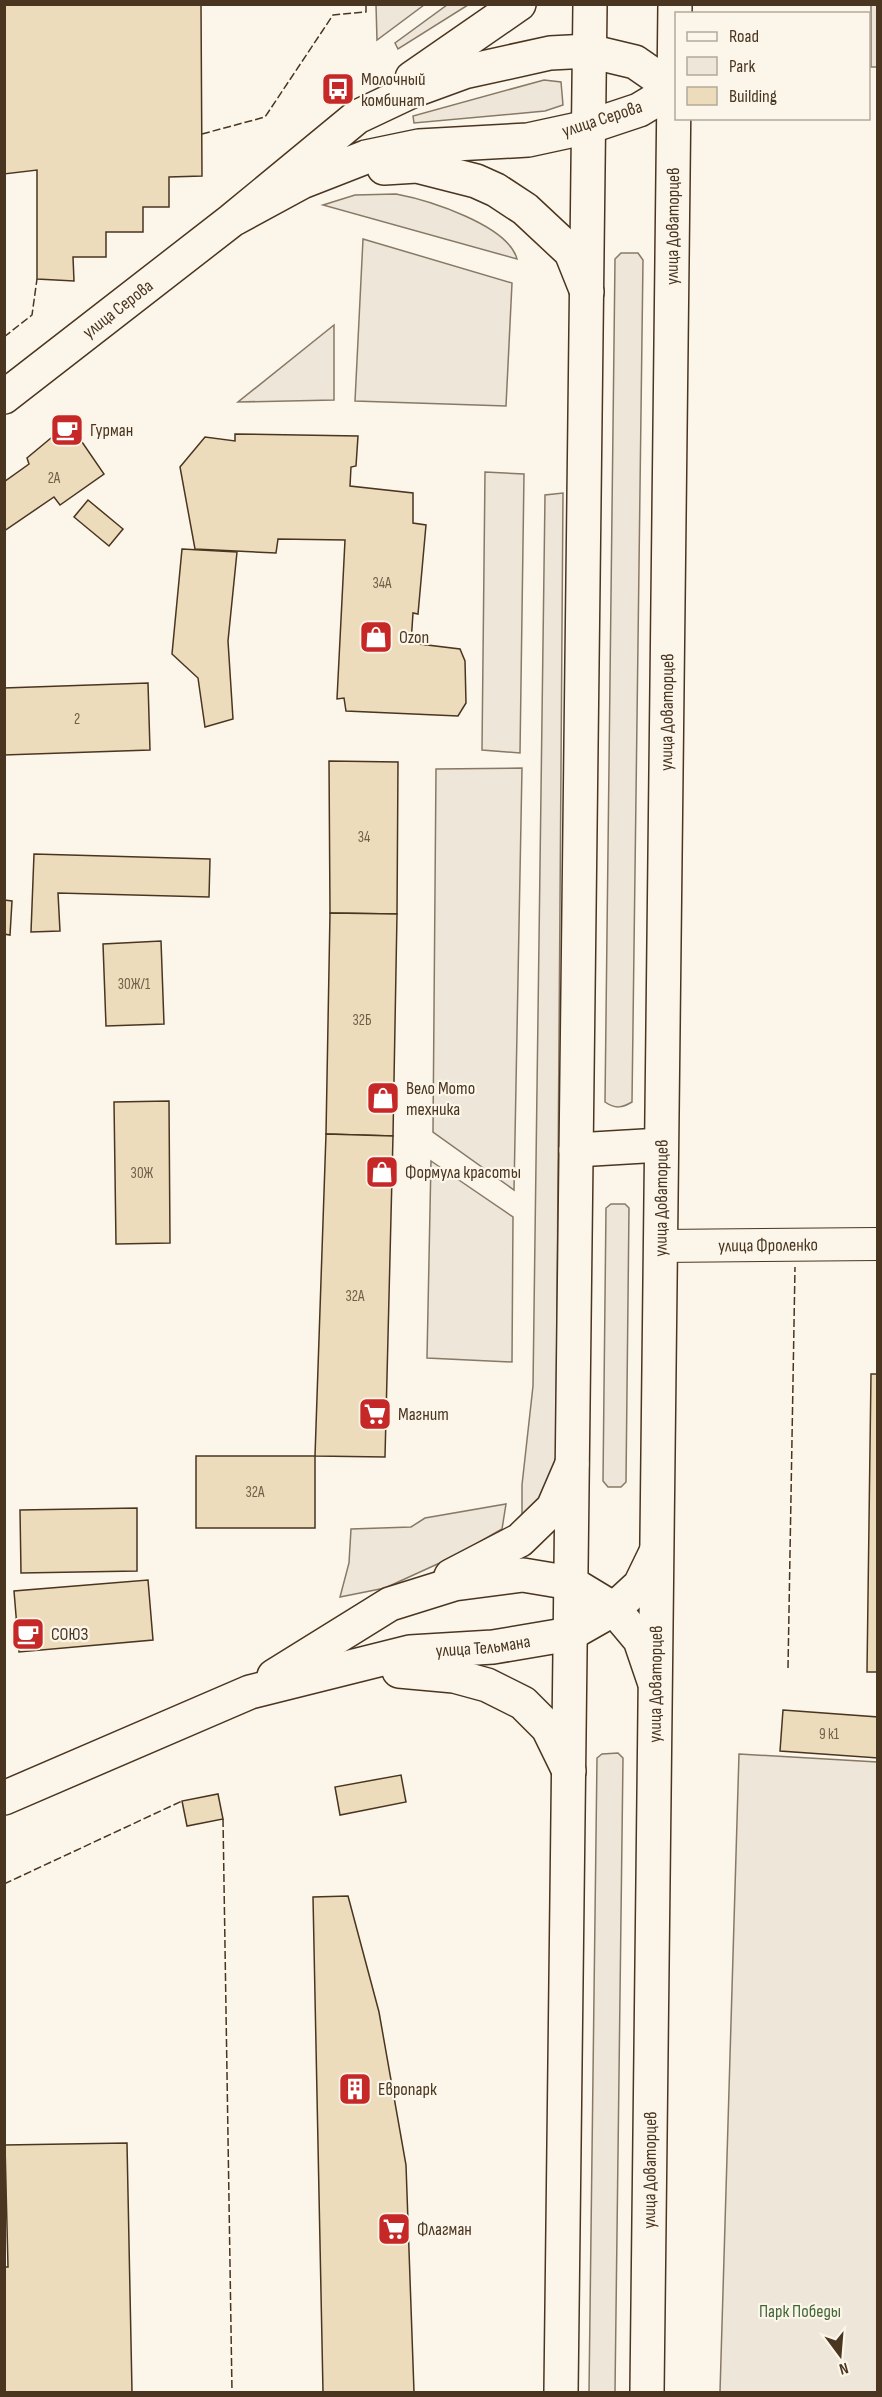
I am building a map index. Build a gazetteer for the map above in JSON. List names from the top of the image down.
{
  "streets": {
    "main road": ["улица Серова", "улица Доваторцев", "улица Тельмана"],
    "street": ["улица Фроленко"]
  },
  "crossings": [
    ["улица Серова", "улица Доваторцев"],
    ["улица Доваторцев", "улица Фроленко"],
    ["улица Доваторцев", "улица Тельмана"]
  ],
  "parks": ["Парк Победы"],
  "places": {
    "bus stop": ["Молочный комбинат"],
    "cafe": ["Гурман", "СОЮЗ"],
    "shop": ["Ozon", "Вело Мото техника", "Формула красоты"],
    "supermarket": ["Магнит", "Флагман"],
    "building": ["Европарк"]
  },
  "house_numbers": [
    "2А",
    "34А",
    "2",
    "34",
    "30Ж/1",
    "32Б",
    "30Ж",
    "32А",
    "32А",
    "9 к1"
  ],
  "legend": ["Road", "Park", "Building"],
  "north": "bottom"
}
